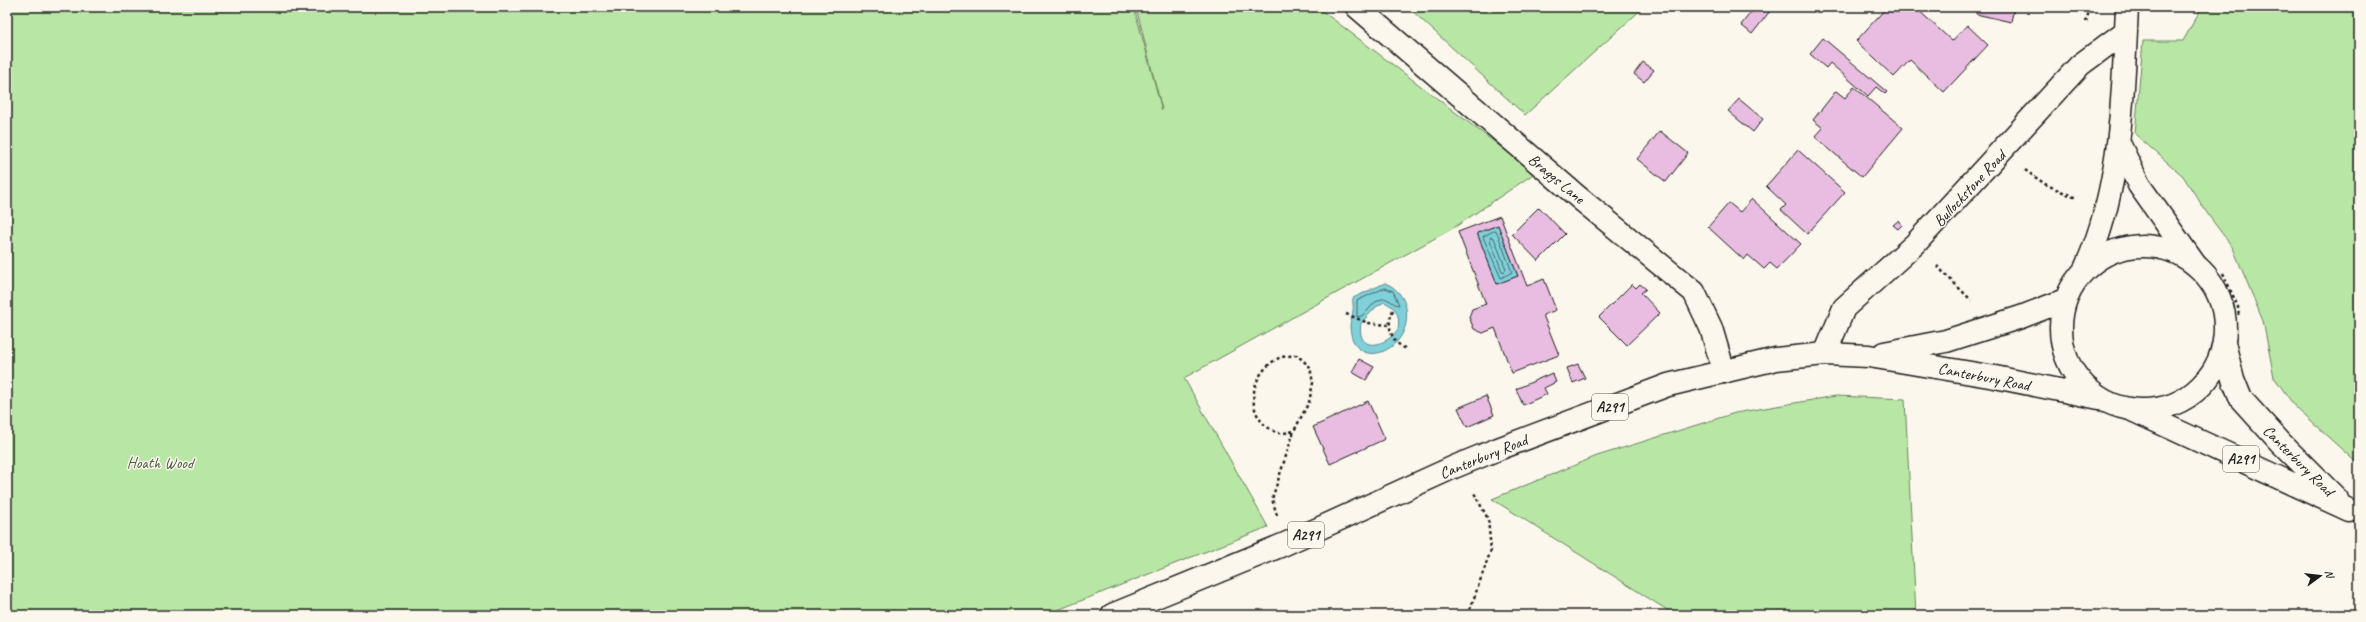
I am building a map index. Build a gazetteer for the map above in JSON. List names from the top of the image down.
{
  "streets": {
    "main road": [
      "Braggs Lane",
      "Bullockstone Road",
      "Canterbury Road",
      "A291"
    ]
  },
  "crossings": [
    ["Braggs Lane", "Canterbury Road"],
    ["Bullockstone Road", "Canterbury Road"]
  ],
  "parks": ["Hoath Wood"],
  "north": "right"
}
